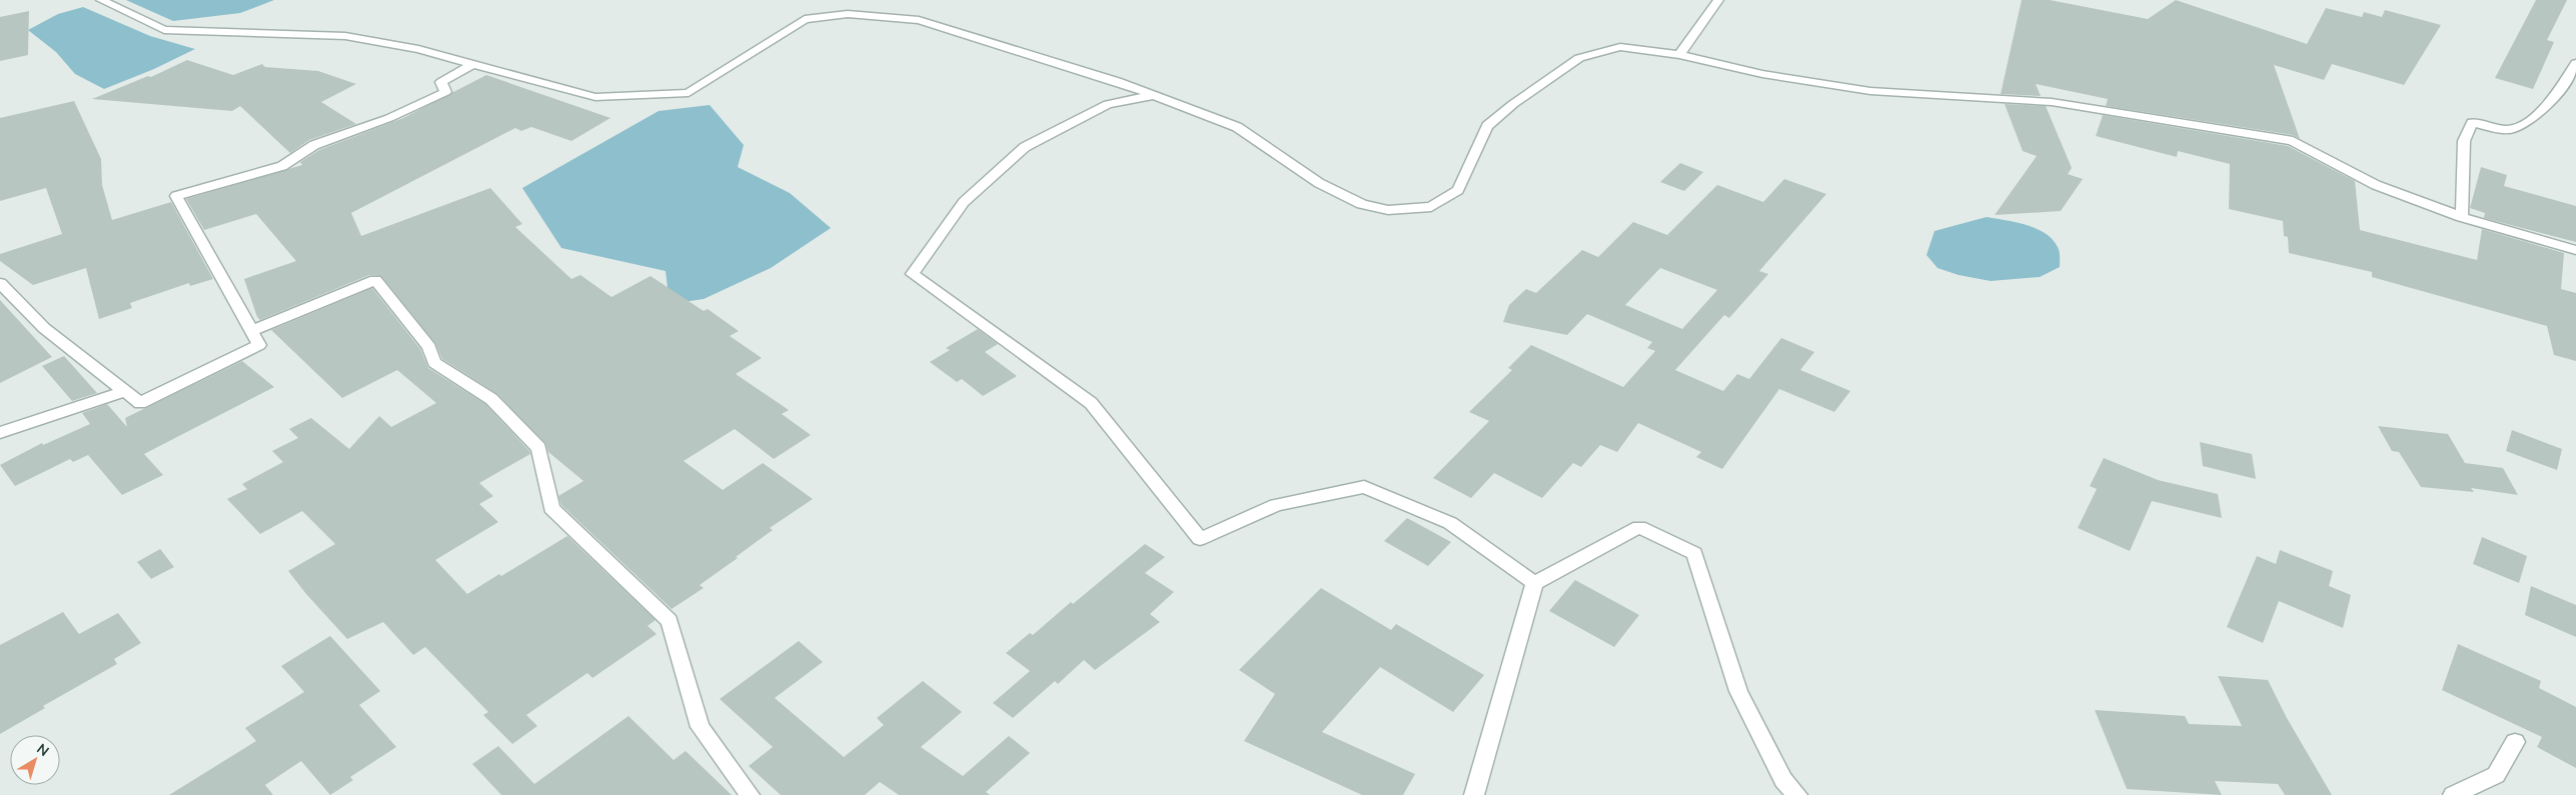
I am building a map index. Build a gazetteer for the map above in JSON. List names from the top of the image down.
{
  "north": "top right"
}
